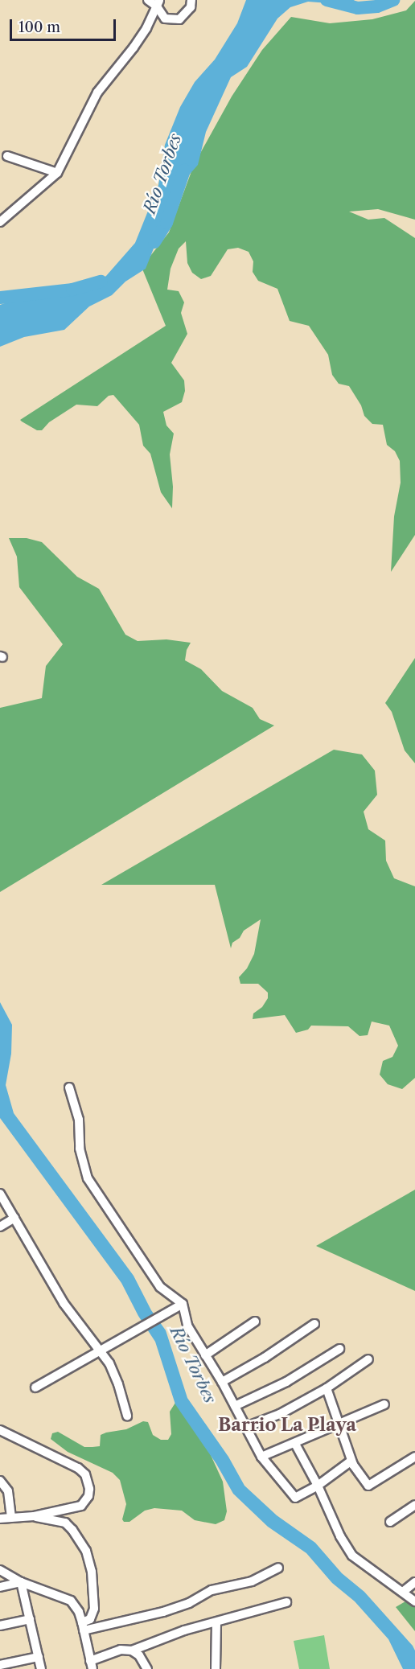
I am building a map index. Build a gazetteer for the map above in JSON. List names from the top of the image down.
{
  "districts": ["Barrio La Playa"],
  "water": ["Río Torbes"],
  "scale_bar": "100 m"
}
